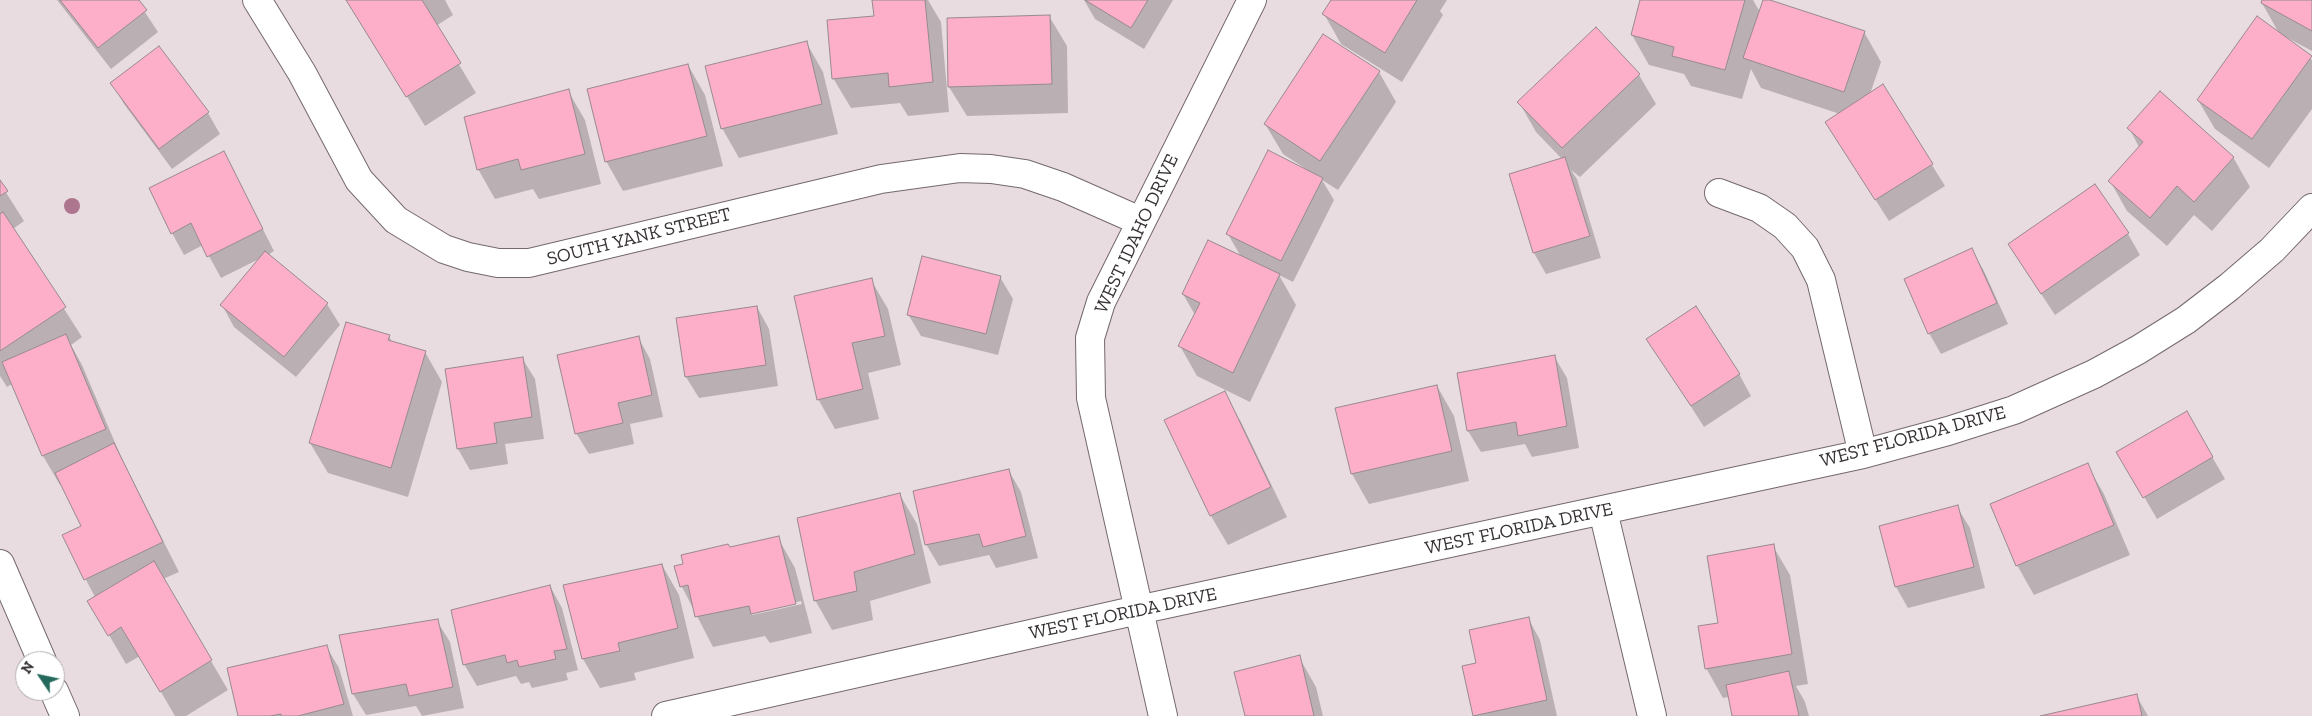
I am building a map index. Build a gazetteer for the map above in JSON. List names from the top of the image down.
{
  "streets": {
    "street": ["WEST IDAHO DRIVE", "SOUTH YANK STREET", "WEST FLORIDA DRIVE"]
  },
  "crossings": [
    ["WEST IDAHO DRIVE", "SOUTH YANK STREET"],
    ["WEST IDAHO DRIVE", "WEST FLORIDA DRIVE"]
  ],
  "north": "top left"
}
